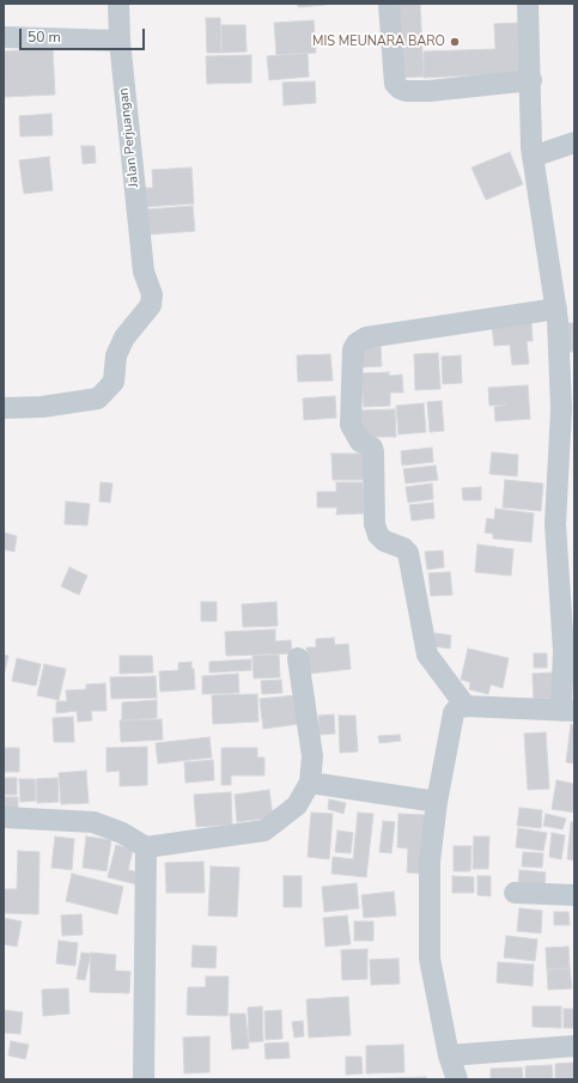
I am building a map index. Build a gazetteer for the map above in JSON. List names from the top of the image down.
{
  "streets": {
    "street": ["Jalan Perjuangan"]
  },
  "places": ["MIS MEUNARA BARO"],
  "scale_bar": "50 m"
}
